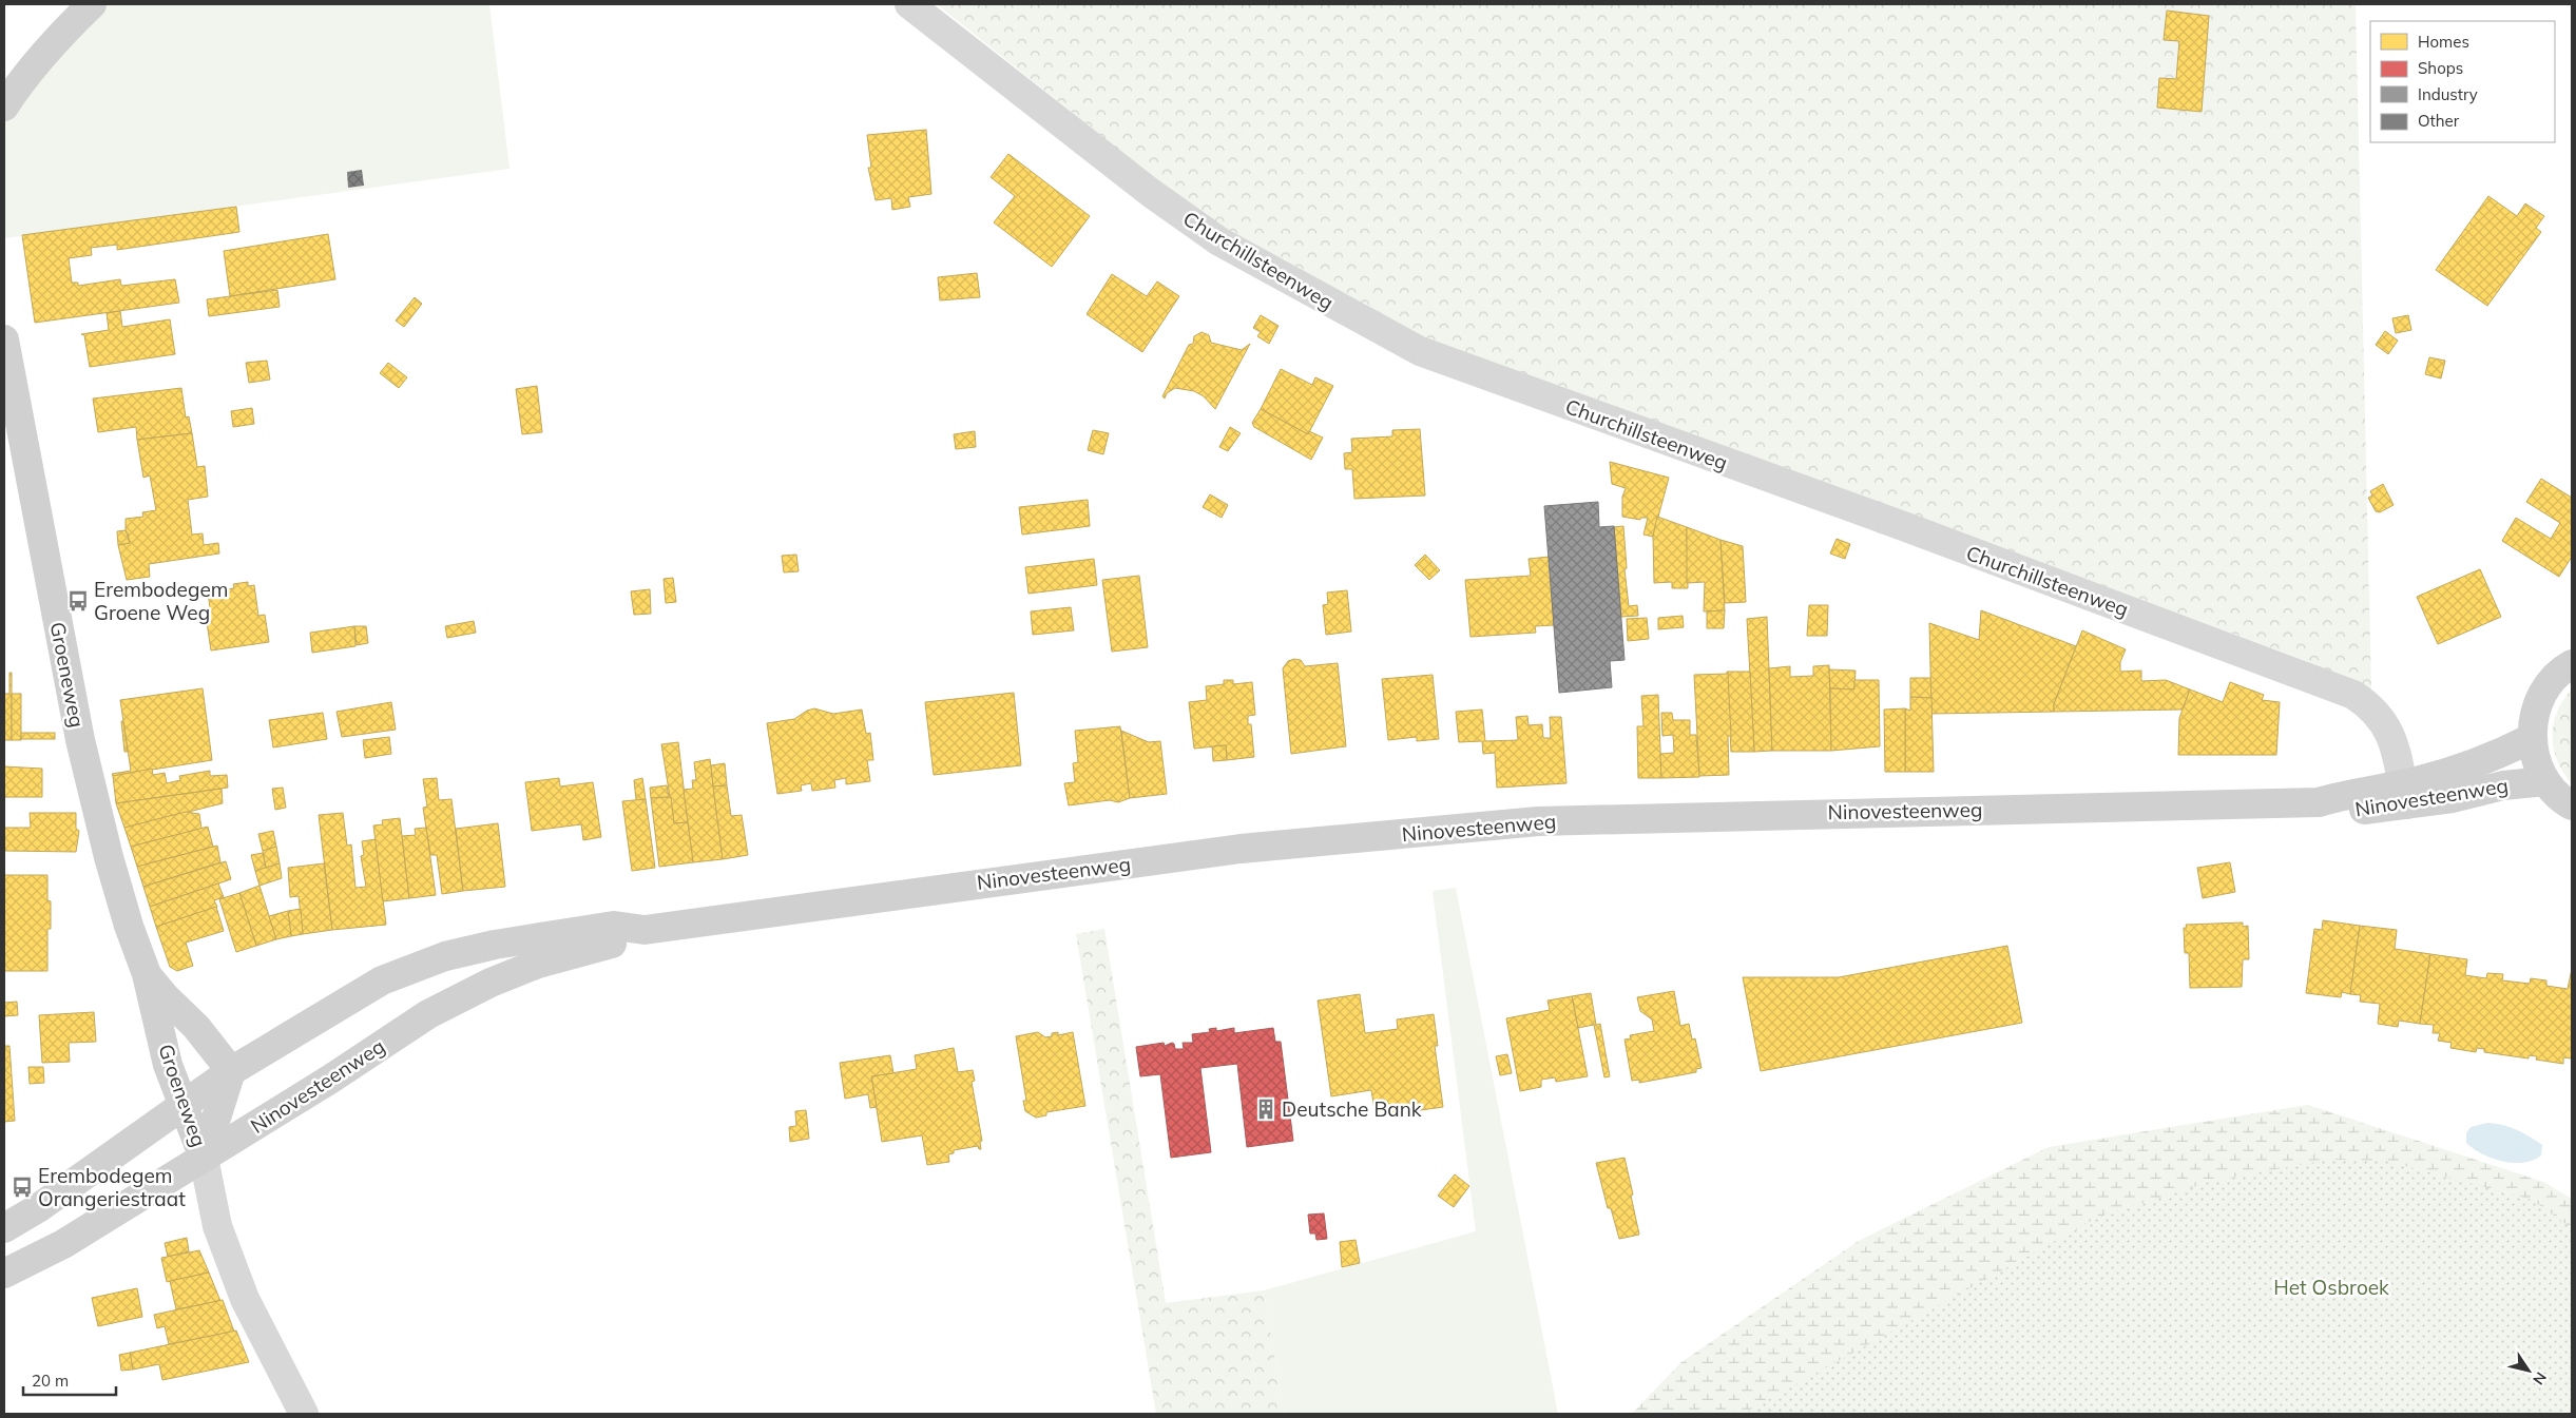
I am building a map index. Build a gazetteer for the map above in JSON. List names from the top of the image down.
{
  "streets": {
    "main road": ["Groeneweg", "Ninovesteenweg"],
    "street": ["Churchillsteenweg"]
  },
  "crossings": [
    ["Churchillsteenweg", "Ninovesteenweg"],
    ["Groeneweg", "Ninovesteenweg"]
  ],
  "parks": ["Het Osbroek"],
  "places": {
    "bus stop": ["Erembodegem Groene Weg", "Erembodegem Orangeriestraat"],
    "building": ["Deutsche Bank"]
  },
  "legend": [
    "Homes",
    "Shops",
    "Industry",
    "Other"
  ],
  "scale_bar": "20 m",
  "north": "bottom right"
}
